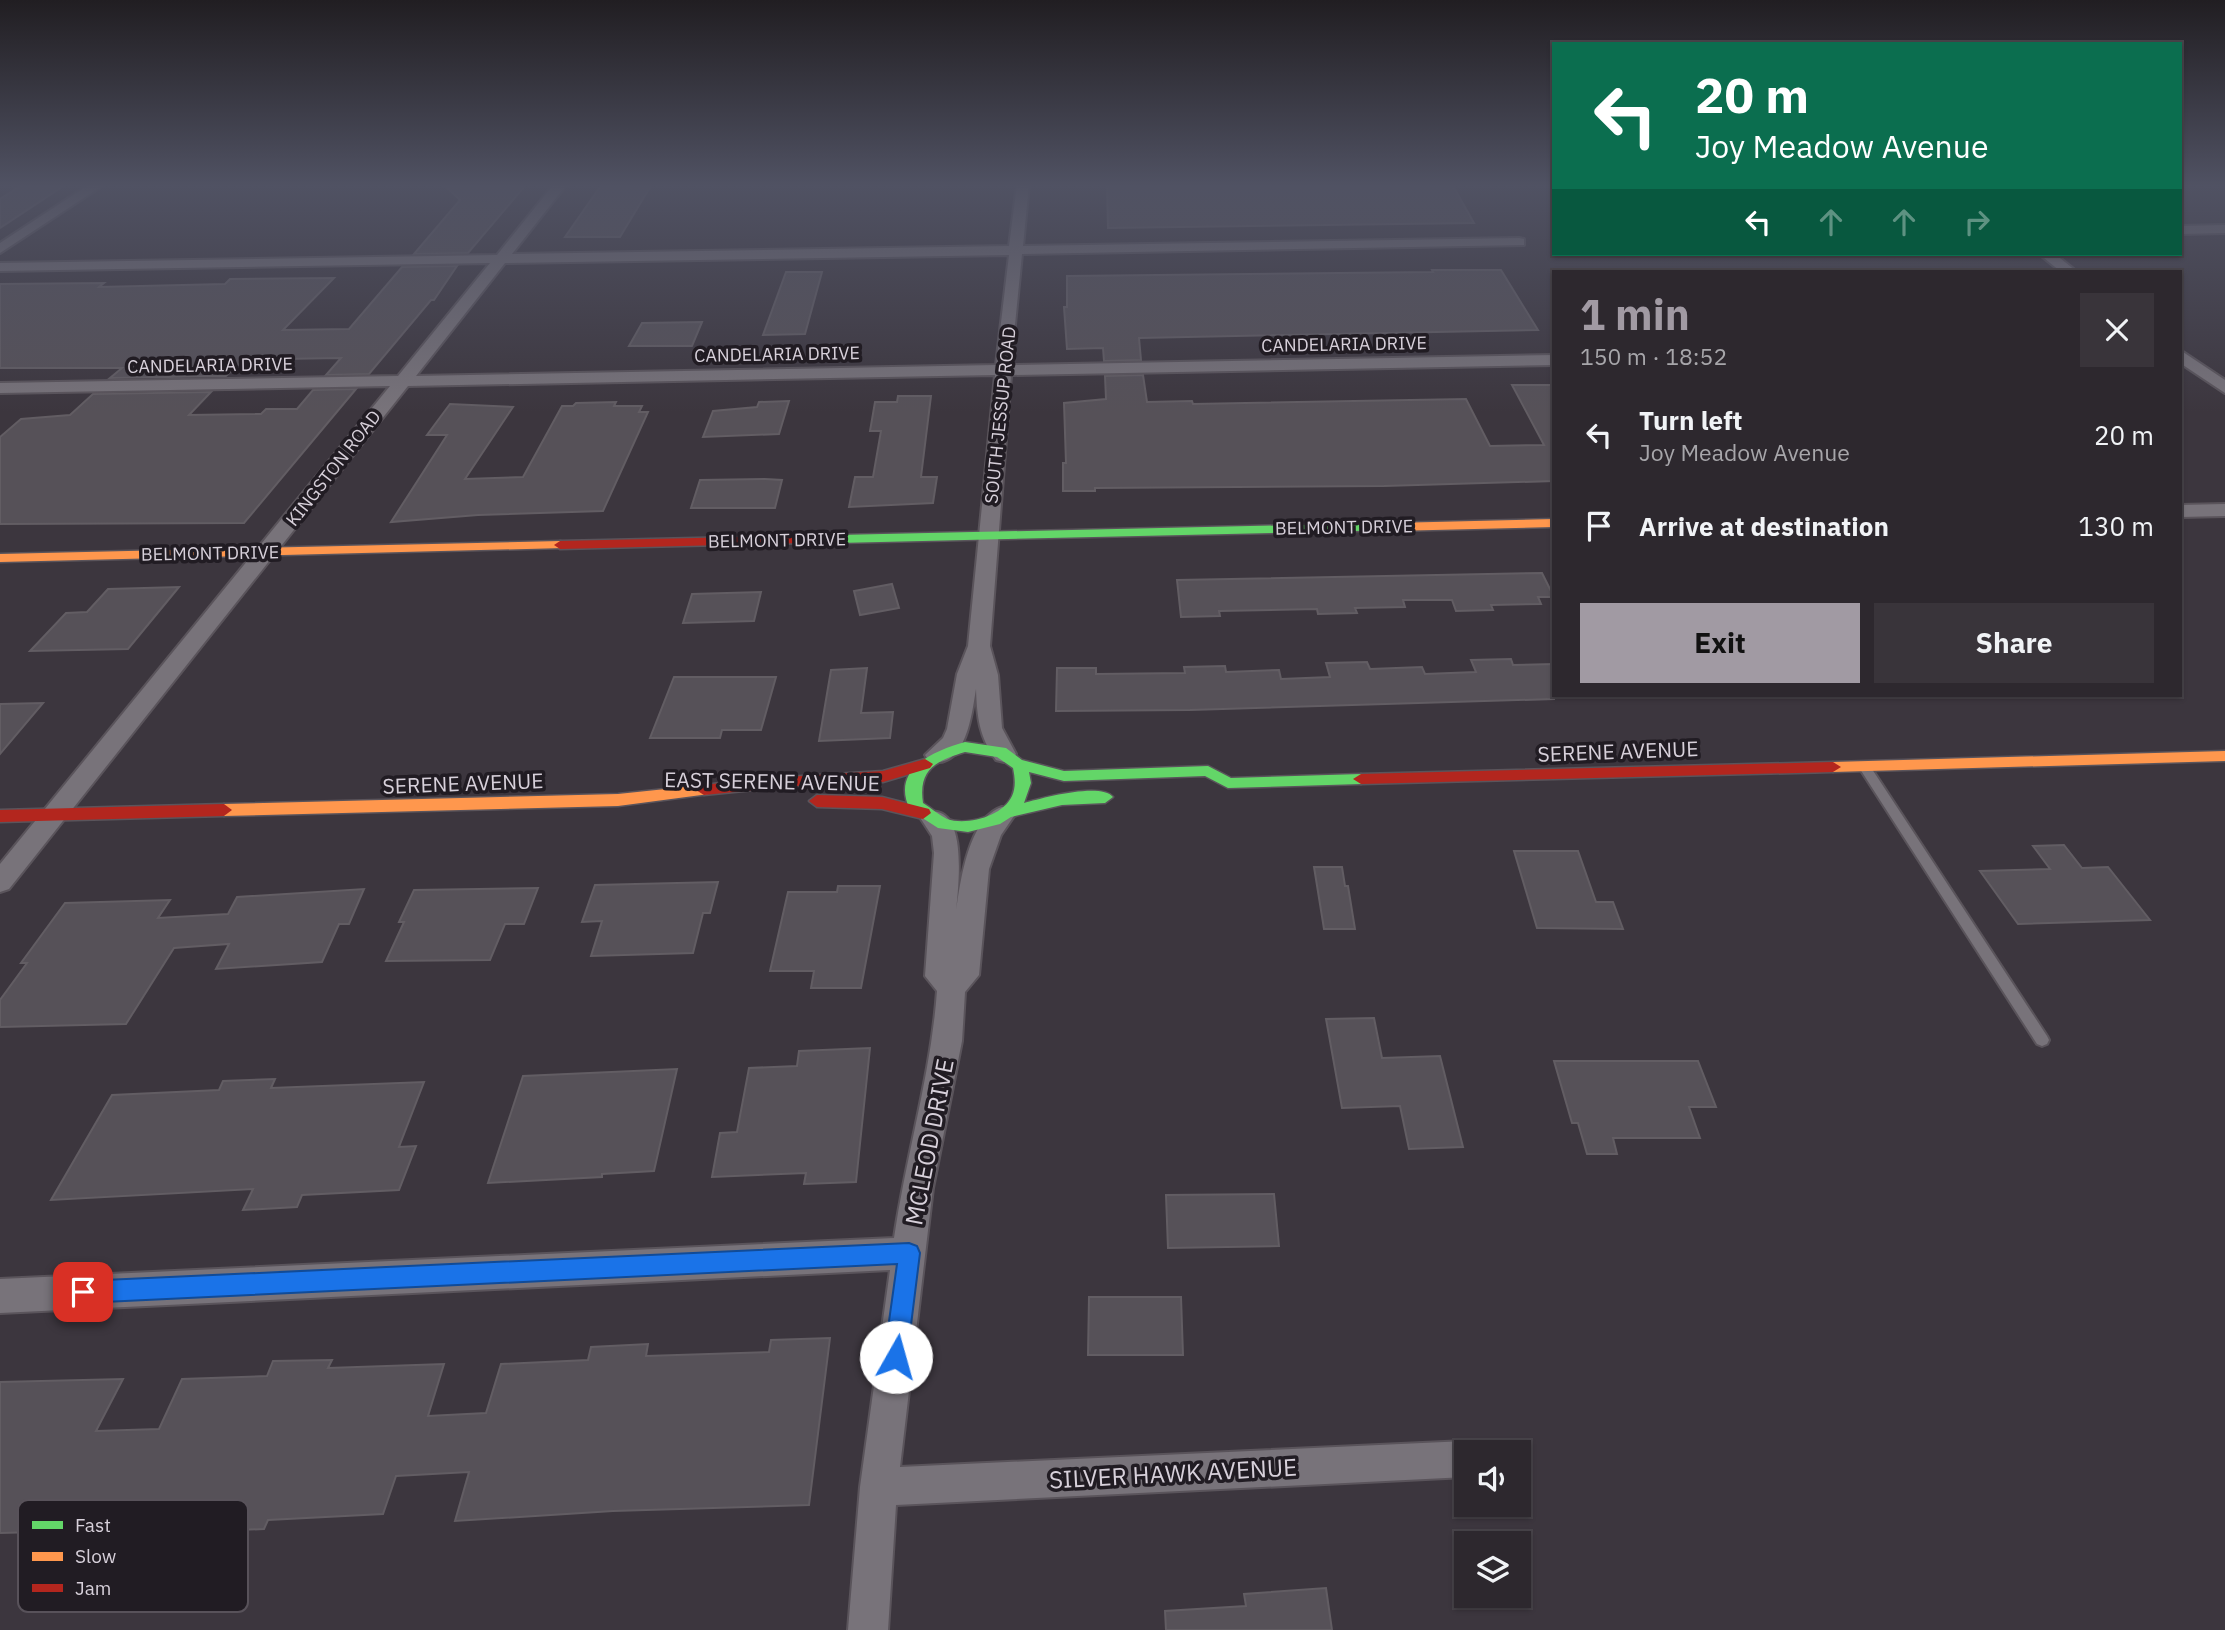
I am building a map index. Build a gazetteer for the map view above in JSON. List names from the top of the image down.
{
  "streets": {
    "street": [
      "CANDELARIA DRIVE",
      "SOUTH JESSUP ROAD",
      "KINGSTON ROAD",
      "BELMONT DRIVE",
      "SERENE AVENUE",
      "EAST SERENE AVENUE",
      "MCLEOD DRIVE",
      "SILVER HAWK AVENUE"
    ]
  },
  "crossings": [
    ["CANDELARIA DRIVE", "SOUTH JESSUP ROAD"],
    ["CANDELARIA DRIVE", "KINGSTON ROAD"],
    ["SOUTH JESSUP ROAD", "BELMONT DRIVE"],
    ["SOUTH JESSUP ROAD", "SERENE AVENUE"],
    ["SOUTH JESSUP ROAD", "EAST SERENE AVENUE"],
    ["SOUTH JESSUP ROAD", "MCLEOD DRIVE"],
    ["KINGSTON ROAD", "BELMONT DRIVE"],
    ["KINGSTON ROAD", "SERENE AVENUE"],
    ["SERENE AVENUE", "EAST SERENE AVENUE"],
    ["SERENE AVENUE", "MCLEOD DRIVE"],
    ["EAST SERENE AVENUE", "MCLEOD DRIVE"],
    ["MCLEOD DRIVE", "SILVER HAWK AVENUE"]
  ],
  "legend": ["Fast", "Slow", "Jam"],
  "page": {
    "turn": ["20 m", "Joy Meadow Avenue"],
    "heading": ["1 min", "150 m · 18:52"],
    "list": [
      {
        "name": "Turn left",
        "note": "Joy Meadow Avenue",
        "value": "20 m"
      },
      {
        "name": "Arrive at destination",
        "value": "130 m"
      }
    ],
    "buttons": ["Exit", "Share"]
  }
}
